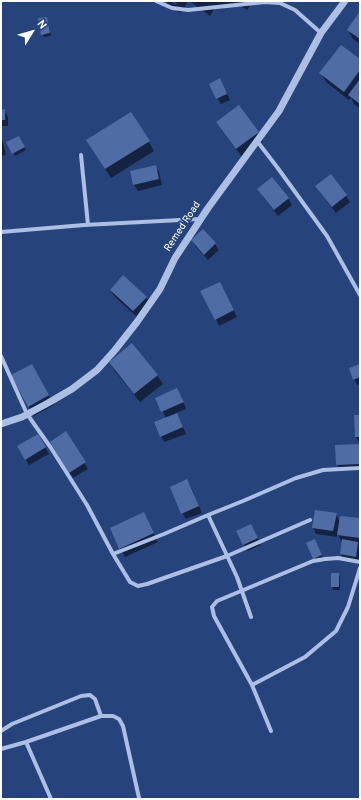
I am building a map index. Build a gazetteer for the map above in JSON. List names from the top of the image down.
{
  "streets": {
    "street": ["Remed Road"]
  },
  "north": "top right"
}
